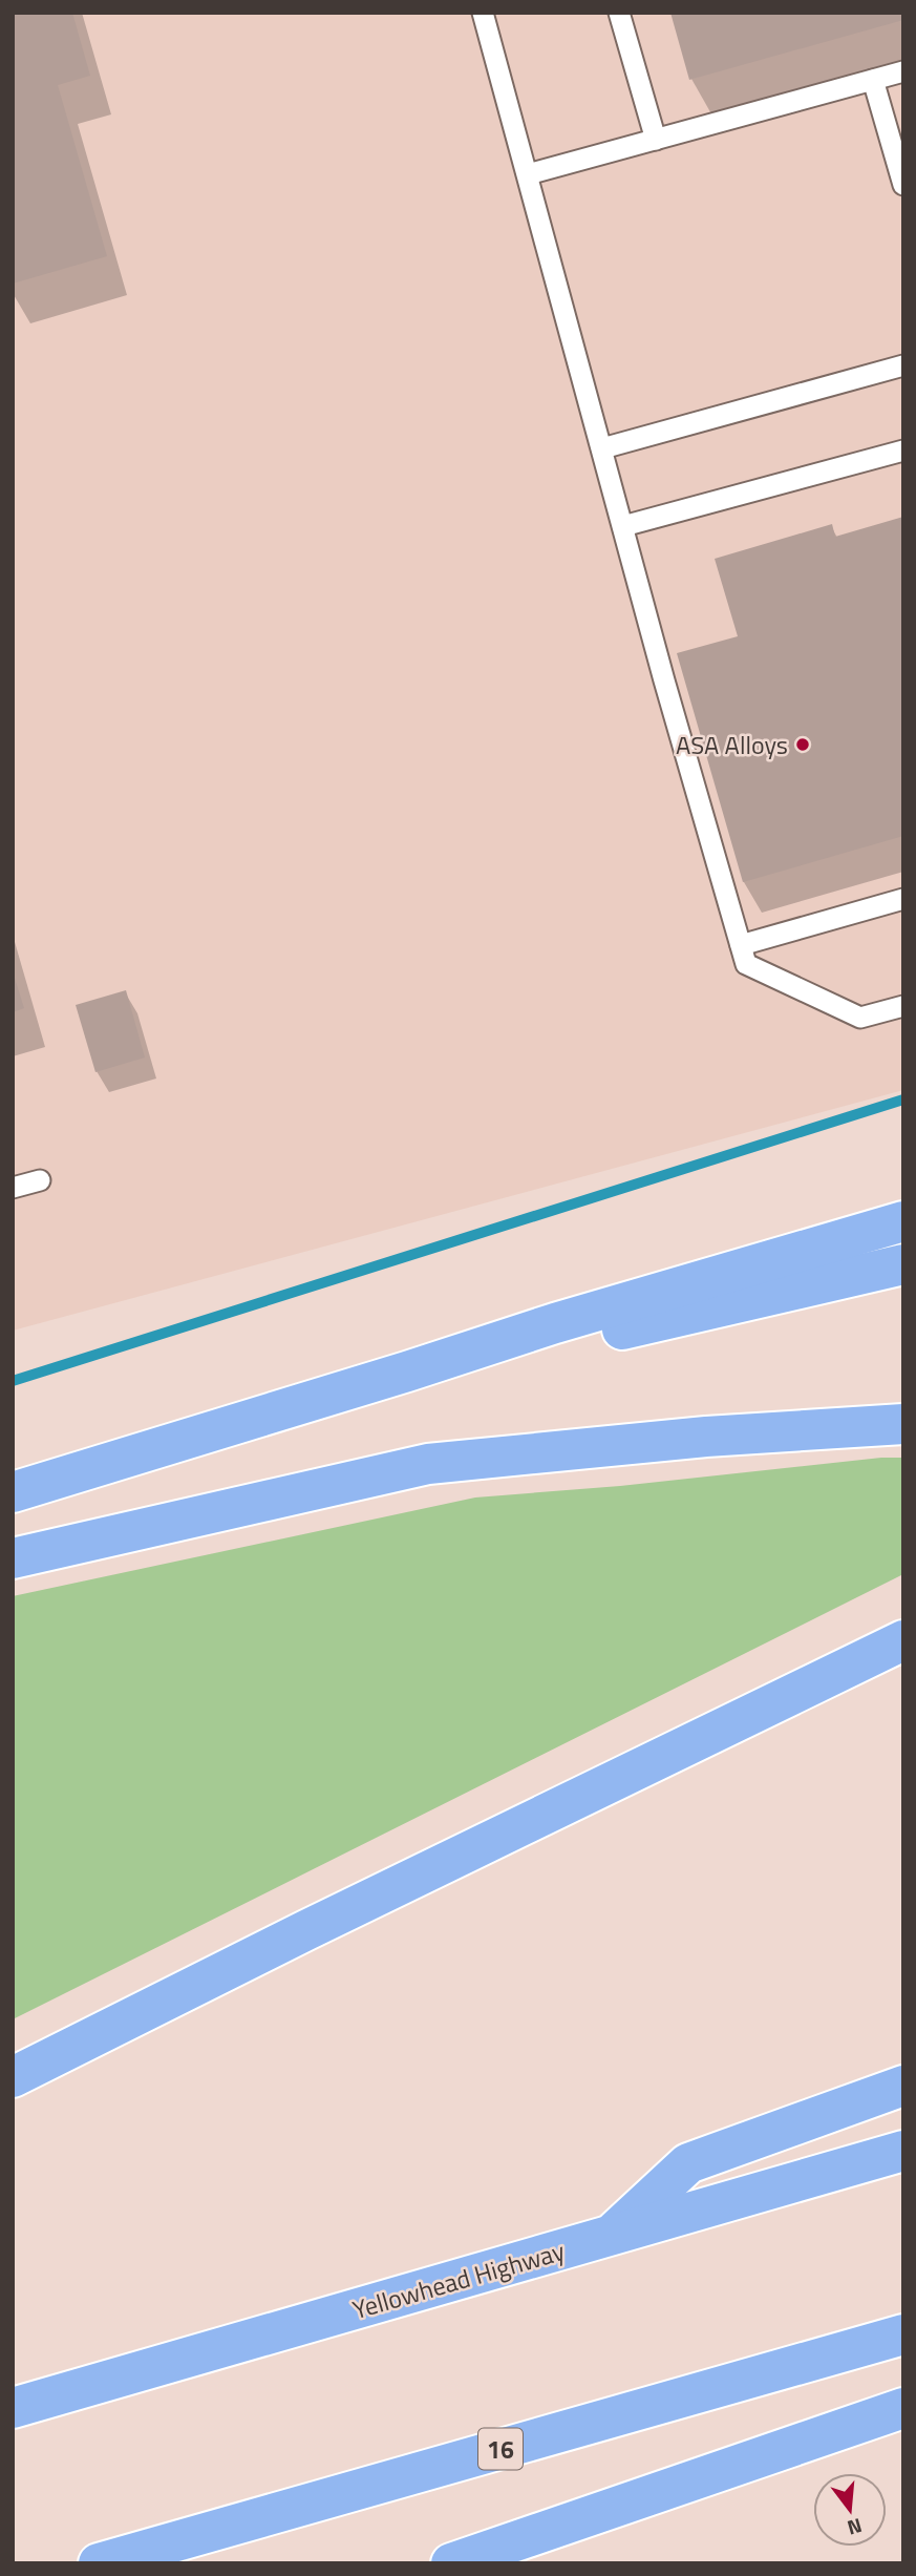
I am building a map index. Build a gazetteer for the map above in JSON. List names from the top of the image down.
{
  "streets": {
    "highway": ["Yellowhead Highway", "16"]
  },
  "places": ["ASA Alloys"],
  "north": "bottom"
}
